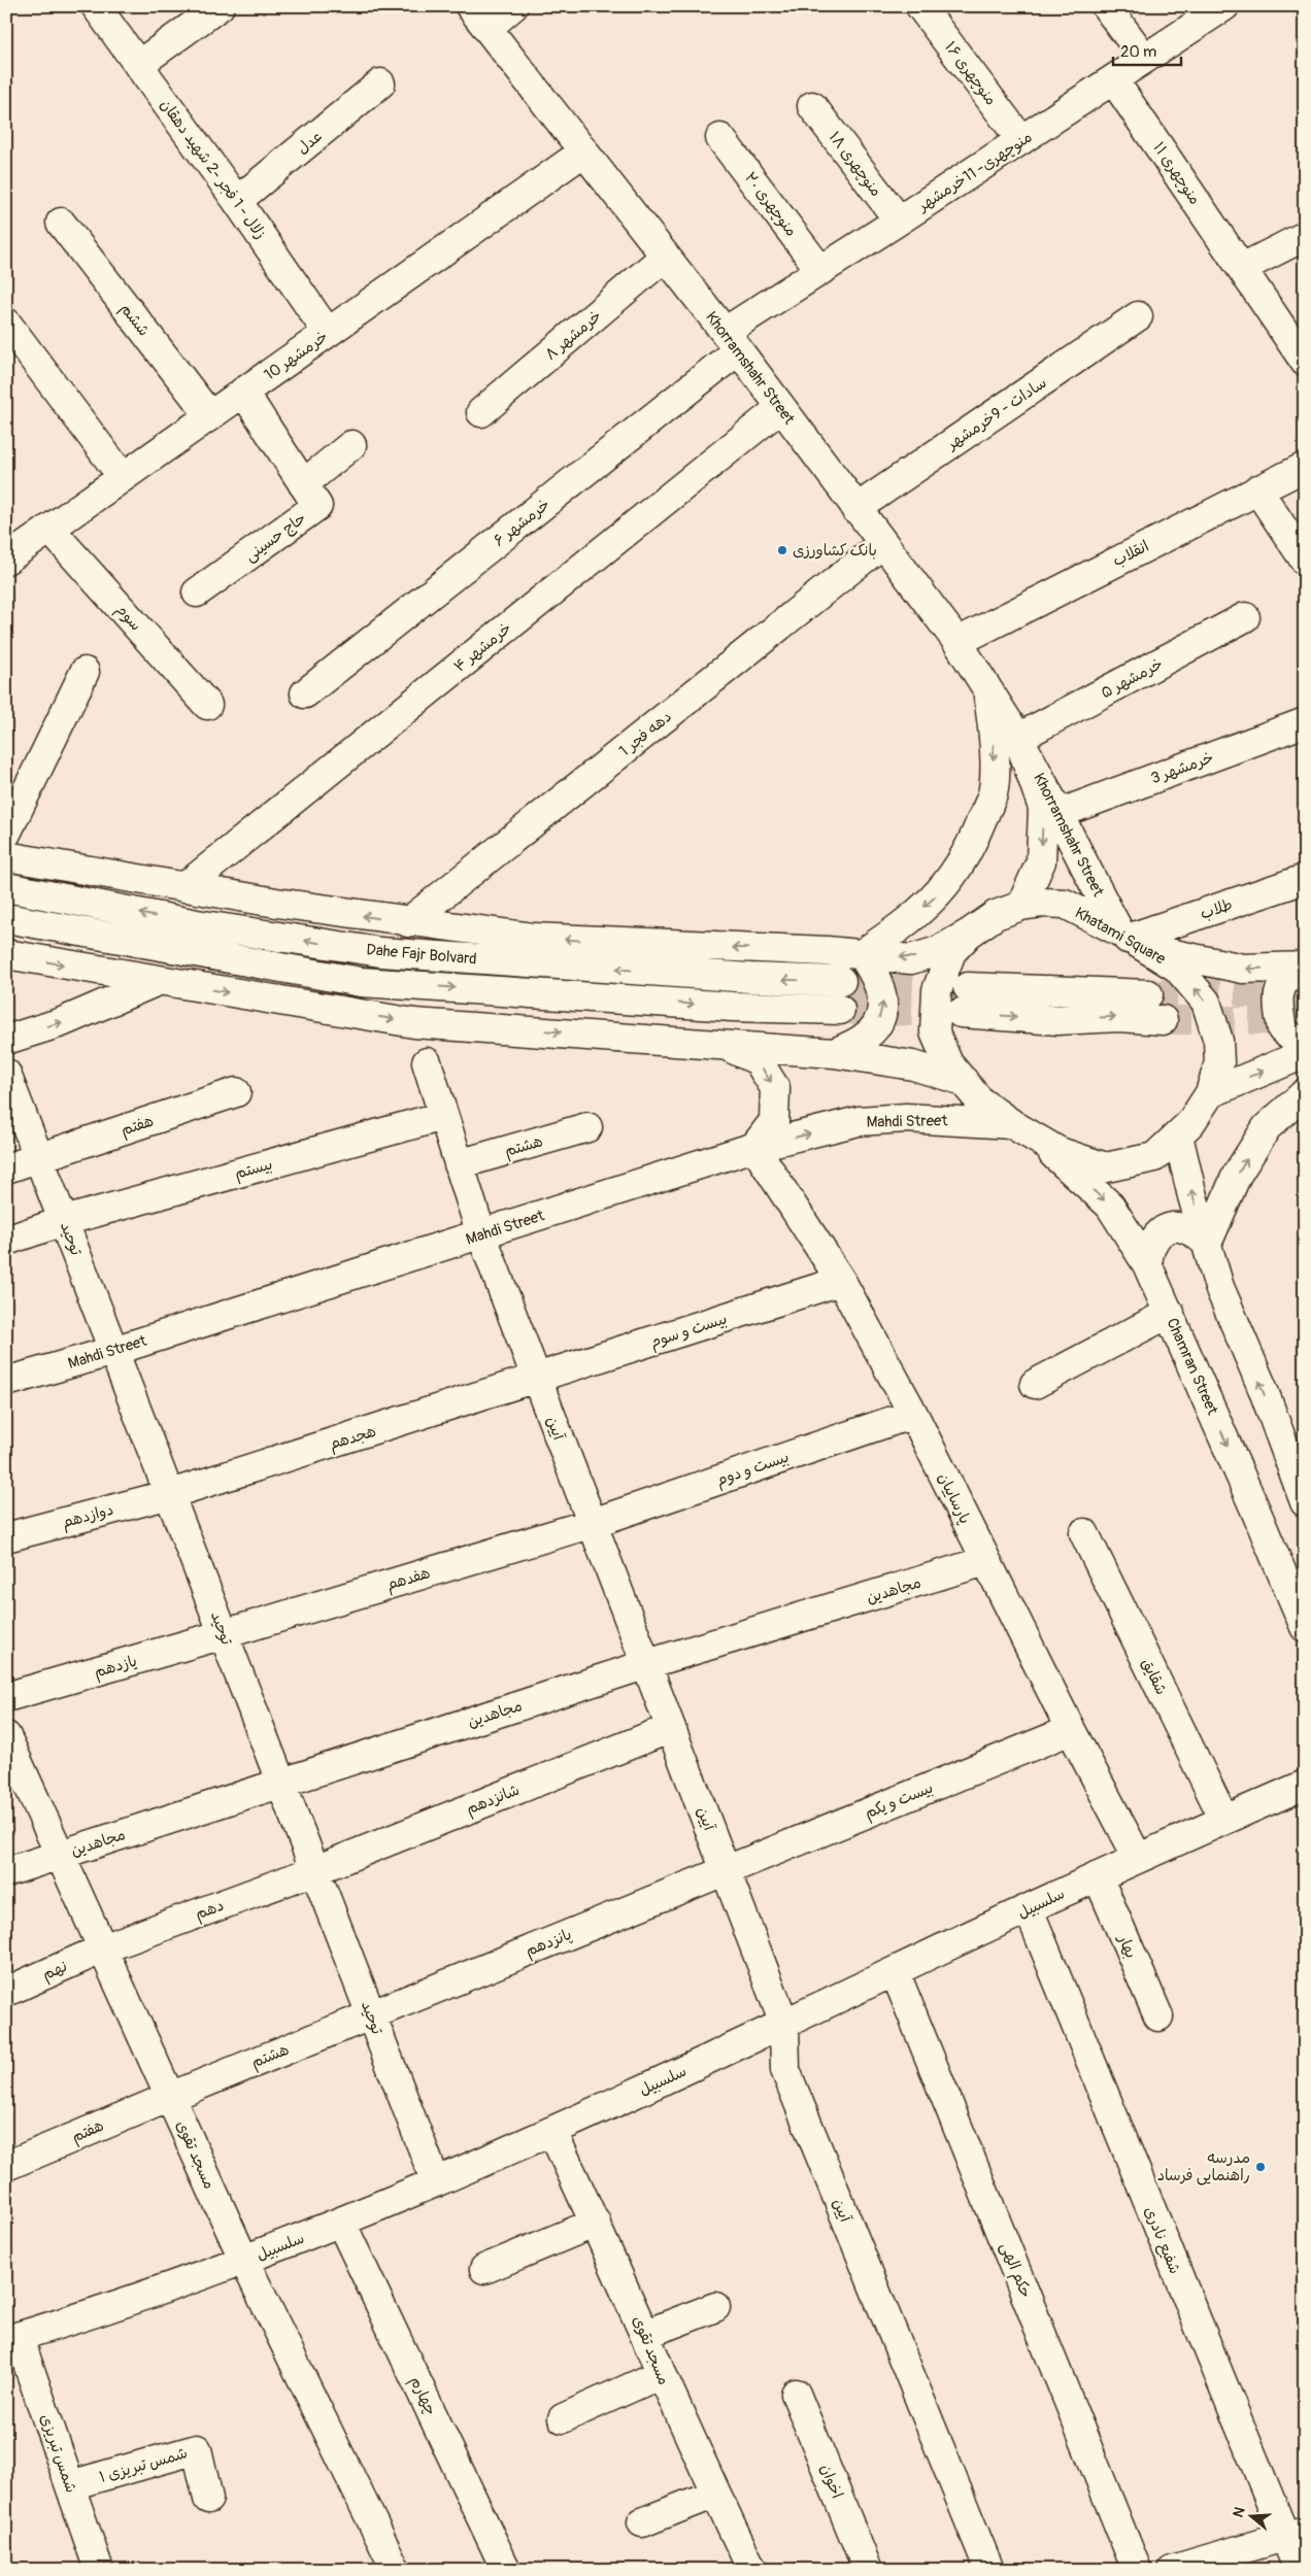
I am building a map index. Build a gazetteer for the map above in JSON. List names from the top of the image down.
{
  "streets": {
    "street": [
      "منوچهری ۱۶",
      "عدل",
      "منوچهری ۱۸",
      "زلال - 1 فجر -2 شهید دهقان",
      "منوچهری- 11خرمشهر",
      "منوچهری ۱۱",
      "منوچهری ۲۰",
      "ششم",
      "خرمشهر ۸",
      "خرمشهر 10",
      "Khorramshahr Street",
      "سادات - 9خرمشهر",
      "خرمشهر ۶",
      "حاج حسینی",
      "انقلاب",
      "سوم",
      "خرمشهر ۴",
      "خرمشهر ۵",
      "دهه فجر 1",
      "خرمشهر 3",
      "طلاب",
      "Khatami Square",
      "Dahe Fajr Bolvard",
      "Mahdi Street",
      "هفتم",
      "هشتم",
      "بیستم",
      "توحید",
      "بیست و سوم",
      "Chamran Street",
      "آیین",
      "هجدهم",
      "بیست و دوم",
      "پارساییان",
      "دوازدهم",
      "هفدهم",
      "مجاهدین",
      "یازدهم",
      "شقایق",
      "شانزدهم",
      "بیست و یکم",
      "سلسبیل",
      "دهم",
      "پانزدهم",
      "بهار",
      "نهم",
      "مسجد تقوی",
      "شفیع نادری",
      "حکم الهی",
      "چهارم",
      "شمس تبریزی",
      "شمس تبریزی ۱",
      "اخوان"
    ]
  },
  "crossings": [
    ["منوچهری ۱۶", "منوچهری- 11خرمشهر"],
    ["عدل", "زلال - 1 فجر -2 شهید دهقان"],
    ["منوچهری ۱۸", "منوچهری- 11خرمشهر"],
    ["زلال - 1 فجر -2 شهید دهقان", "خرمشهر 10"],
    ["منوچهری- 11خرمشهر", "منوچهری ۱۱"],
    ["منوچهری- 11خرمشهر", "منوچهری ۲۰"],
    ["منوچهری- 11خرمشهر", "Khorramshahr Street"],
    ["منوچهری- 11خرمشهر", "خرمشهر ۶"],
    ["ششم", "خرمشهر 10"],
    ["خرمشهر ۸", "Khorramshahr Street"],
    ["خرمشهر 10", "Khorramshahr Street"],
    ["خرمشهر 10", "حاج حسینی"],
    ["خرمشهر 10", "سوم"],
    ["Khorramshahr Street", "سادات - 9خرمشهر"],
    ["Khorramshahr Street", "خرمشهر ۶"],
    ["Khorramshahr Street", "انقلاب"],
    ["Khorramshahr Street", "خرمشهر ۴"],
    ["Khorramshahr Street", "خرمشهر ۵"],
    ["Khorramshahr Street", "دهه فجر 1"],
    ["Khorramshahr Street", "خرمشهر 3"],
    ["Khorramshahr Street", "طلاب"],
    ["Khorramshahr Street", "Khatami Square"],
    ["طلاب", "Khatami Square"],
    ["Khatami Square", "Mahdi Street"],
    ["Khatami Square", "Chamran Street"],
    ["Mahdi Street", "توحید"],
    ["Mahdi Street", "Chamran Street"],
    ["Mahdi Street", "آیین"],
    ["Mahdi Street", "پارساییان"],
    ["هفتم", "هشتم"],
    ["هفتم", "توحید"],
    ["هفتم", "مسجد تقوی"],
    ["هشتم", "توحید"],
    ["هشتم", "آیین"],
    ["هشتم", "پانزدهم"],
    ["هشتم", "مسجد تقوی"],
    ["بیستم", "توحید"],
    ["بیستم", "آیین"],
    ["توحید", "هجدهم"],
    ["توحید", "دوازدهم"],
    ["توحید", "هفدهم"],
    ["توحید", "مجاهدین"],
    ["توحید", "یازدهم"],
    ["توحید", "شانزدهم"],
    ["توحید", "سلسبیل"],
    ["توحید", "دهم"],
    ["توحید", "پانزدهم"],
    ["بیست و سوم", "آیین"],
    ["بیست و سوم", "هجدهم"],
    ["بیست و سوم", "پارساییان"],
    ["آیین", "هجدهم"],
    ["آیین", "بیست و دوم"],
    ["آیین", "هفدهم"],
    ["آیین", "مجاهدین"],
    ["آیین", "شانزدهم"],
    ["آیین", "بیست و یکم"],
    ["آیین", "سلسبیل"],
    ["آیین", "پانزدهم"],
    ["هجدهم", "دوازدهم"],
    ["بیست و دوم", "پارساییان"],
    ["بیست و دوم", "هفدهم"],
    ["پارساییان", "مجاهدین"],
    ["پارساییان", "بیست و یکم"],
    ["پارساییان", "سلسبیل"],
    ["هفدهم", "یازدهم"],
    ["مجاهدین", "مسجد تقوی"],
    ["شقایق", "سلسبیل"],
    ["شانزدهم", "دهم"],
    ["بیست و یکم", "پانزدهم"],
    ["سلسبیل", "بهار"],
    ["سلسبیل", "مسجد تقوی"],
    ["سلسبیل", "شفیع نادری"],
    ["سلسبیل", "حکم الهی"],
    ["سلسبیل", "چهارم"],
    ["سلسبیل", "شمس تبریزی"],
    ["دهم", "نهم"],
    ["دهم", "مسجد تقوی"],
    ["نهم", "مسجد تقوی"],
    ["شمس تبریزی", "شمس تبریزی ۱"]
  ],
  "places": ["بانک کشاورزی", "مدرسه راهنمایی فرساد"],
  "scale_bar": "20 m",
  "north": "left"
}
